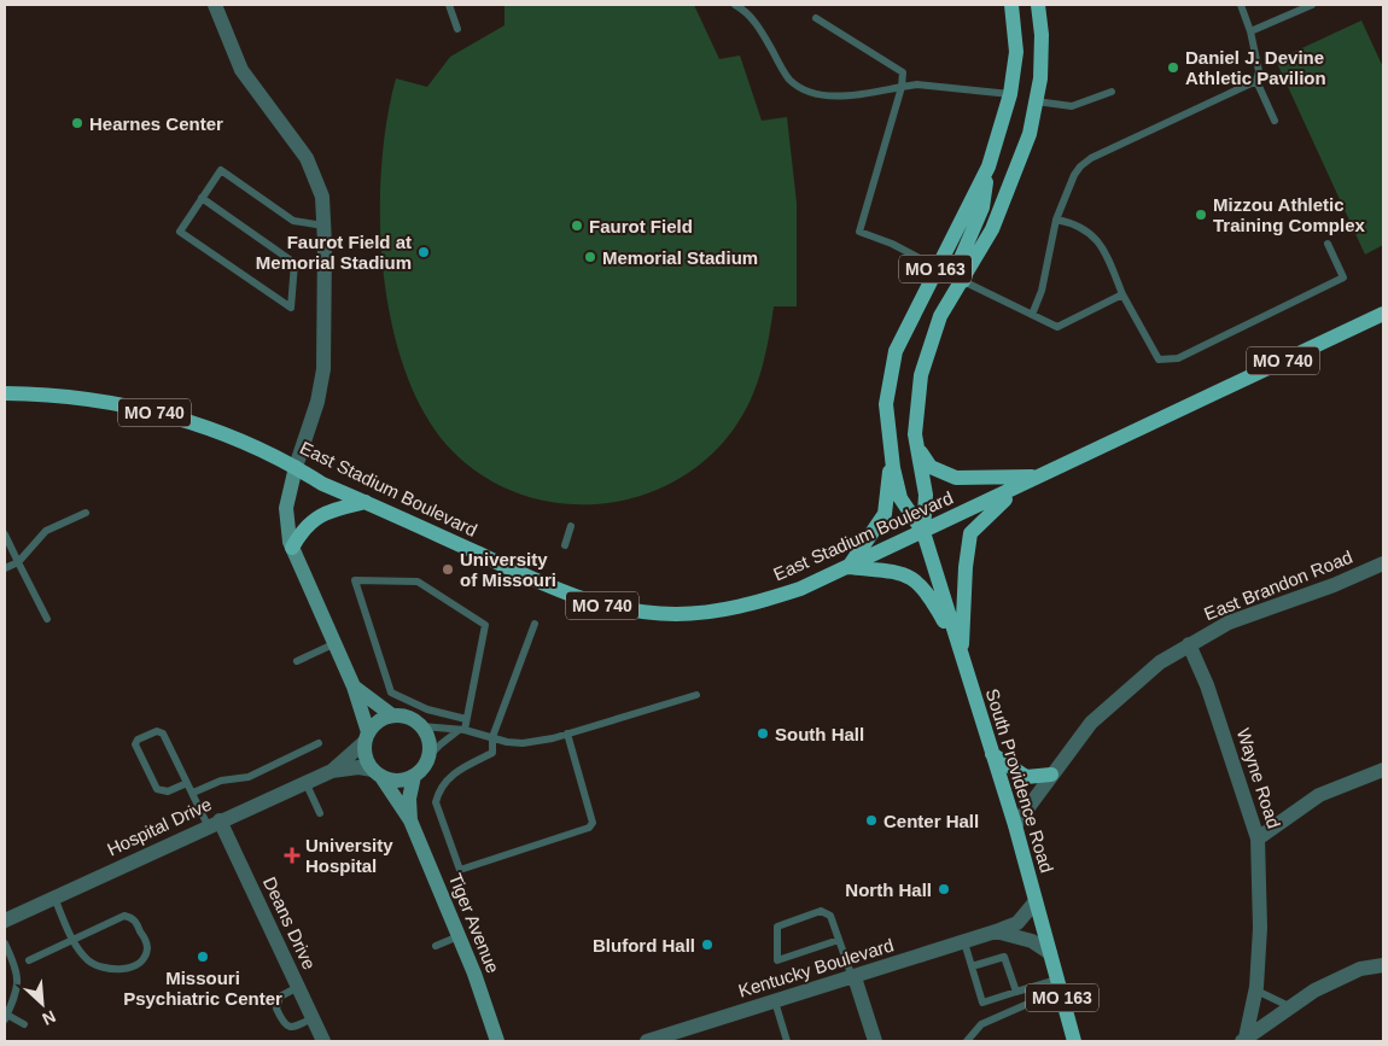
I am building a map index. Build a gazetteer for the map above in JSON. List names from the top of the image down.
{
  "streets": {
    "main road": [
      "MO 163",
      "MO 740",
      "East Stadium Boulevard",
      "South Providence Road"
    ],
    "street": [
      "East Brandon Road",
      "Wayne Road",
      "Hospital Drive",
      "Deans Drive",
      "Tiger Avenue",
      "Kentucky Boulevard"
    ]
  },
  "crossings": [
    ["East Stadium Boulevard", "South Providence Road"],
    ["East Brandon Road", "Wayne Road"],
    ["East Brandon Road", "South Providence Road"],
    ["South Providence Road", "Kentucky Boulevard"],
    ["Hospital Drive", "Deans Drive"],
    ["Hospital Drive", "Tiger Avenue"]
  ],
  "places": {
    "other": [
      "Daniel J. Devine Athletic Pavilion",
      "Hearnes Center",
      "Mizzou Athletic Training Complex",
      "Faurot Field",
      "Faurot Field at Memorial Stadium",
      "Memorial Stadium",
      "University of Missouri",
      "South Hall",
      "Center Hall",
      "North Hall",
      "Bluford Hall",
      "Missouri Psychiatric Center"
    ],
    "health": ["University Hospital"]
  },
  "north": "bottom right"
}
